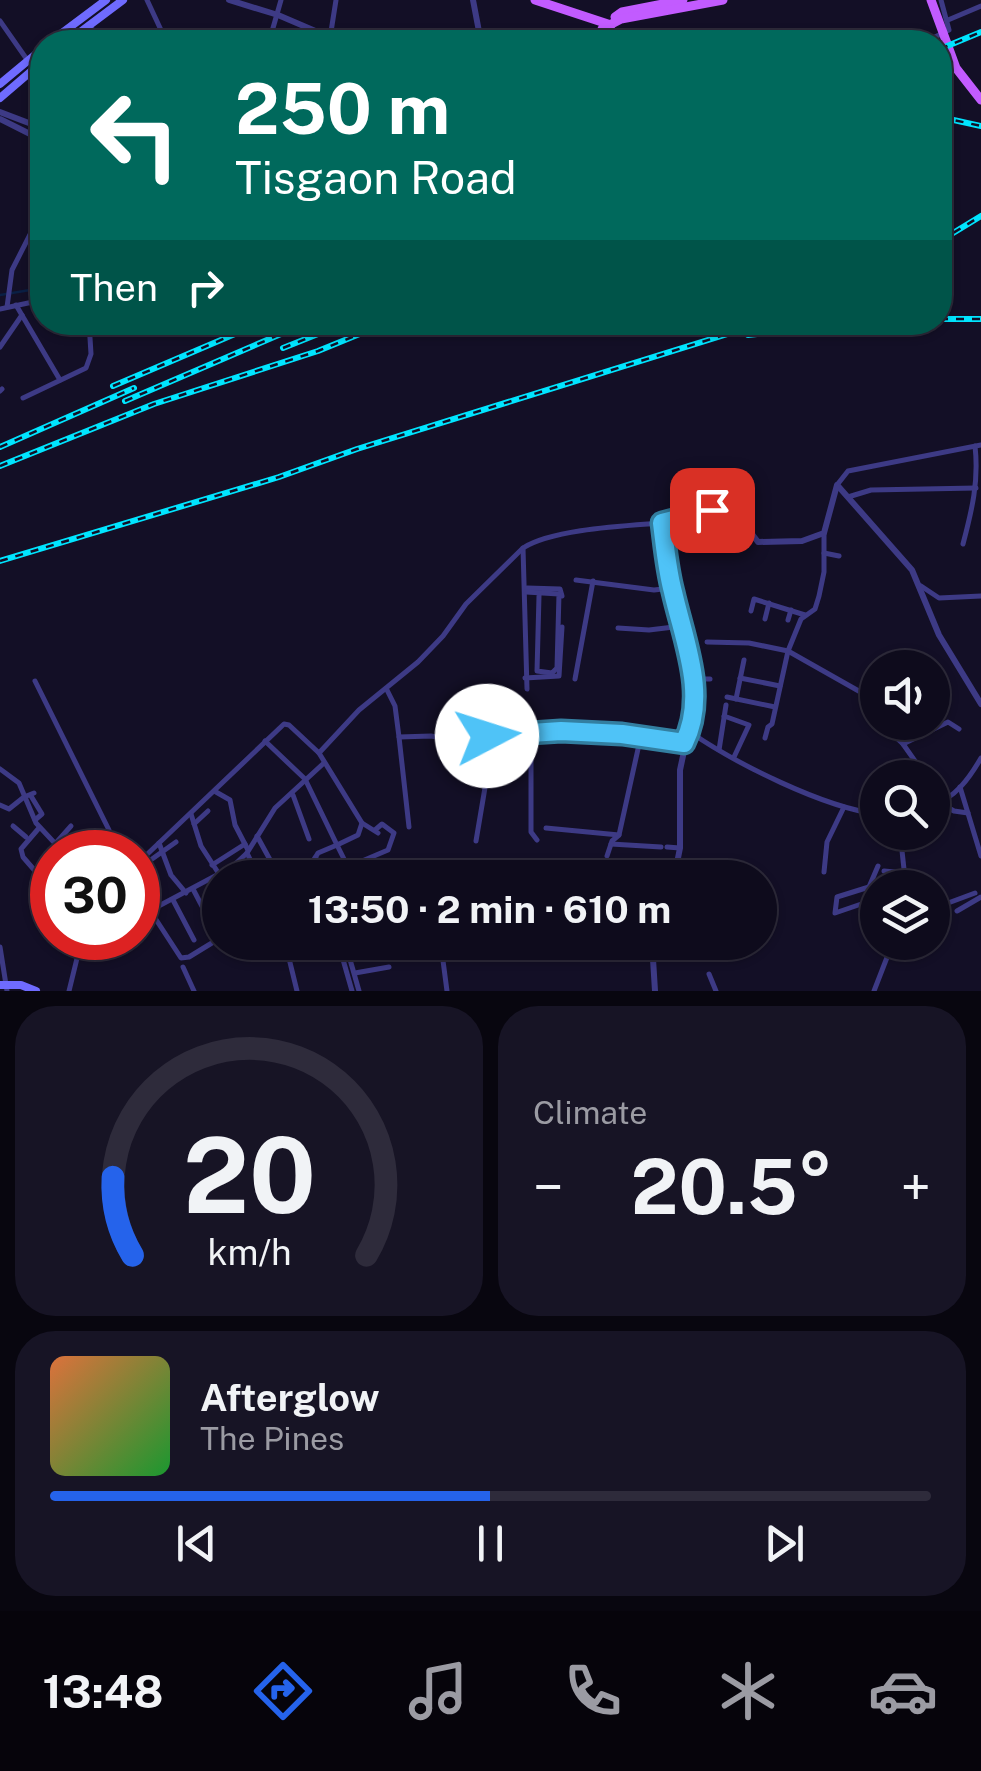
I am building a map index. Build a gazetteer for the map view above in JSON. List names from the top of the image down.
{
  "page": {
    "turn": ["250 m", "Tisgaon Road"],
    "then": "Then",
    "limit": "30",
    "trip": "13:50 · 2 min · 610 m",
    "tile": "Climate",
    "heat": ["−", "20.5°", "+"],
    "song": ["Afterglow", "The Pines"],
    "tabs": "13:48",
    "gauge": ["20", "km/h"]
  }
}
